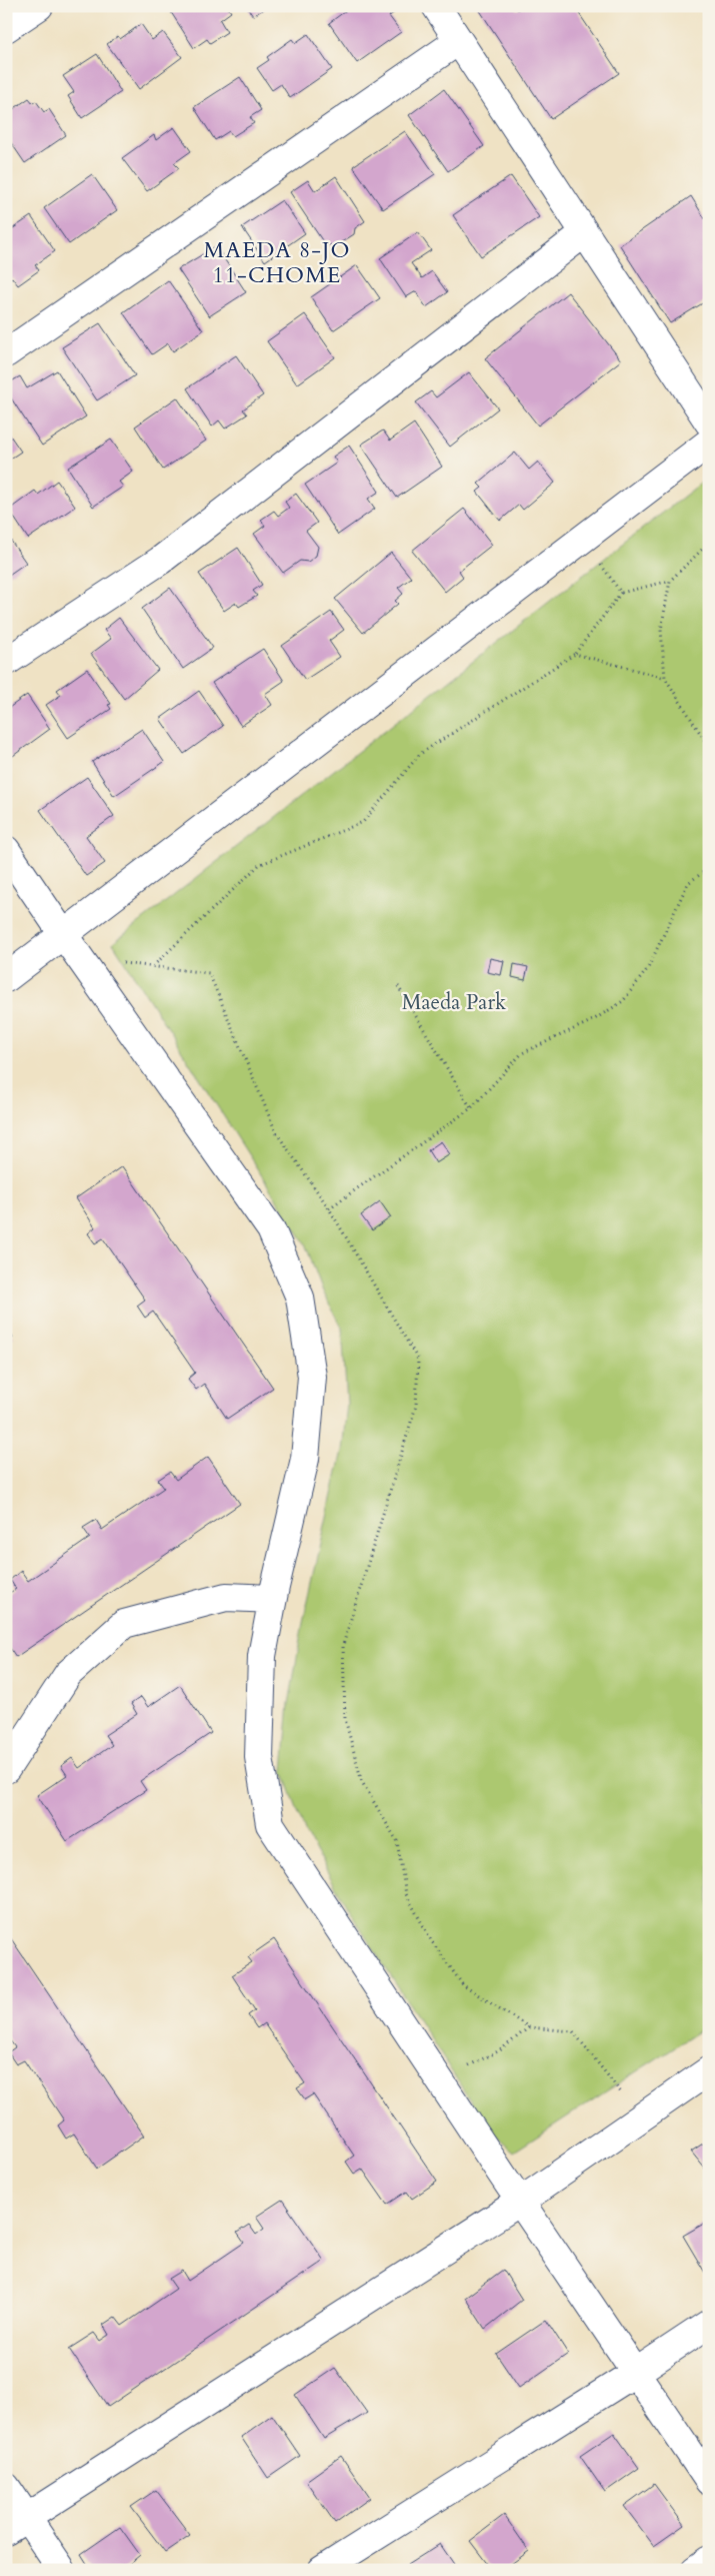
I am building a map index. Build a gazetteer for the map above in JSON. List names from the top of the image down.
{
  "districts": ["MAEDA 8-JO 11-CHOME"],
  "parks": ["Maeda Park"]
}
